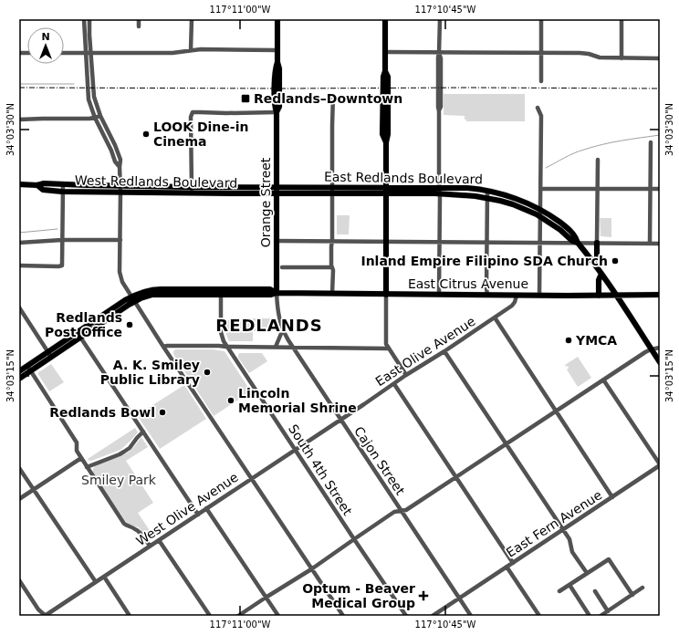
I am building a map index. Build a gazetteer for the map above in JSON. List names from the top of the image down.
{
  "streets": {
    "main road": [
      "East Redlands Boulevard",
      "West Redlands Boulevard",
      "Orange Street",
      "East Citrus Avenue"
    ],
    "street": [
      "East Olive Avenue",
      "Cajon Street",
      "South 4th Street",
      "West Olive Avenue",
      "East Fern Avenue"
    ]
  },
  "crossings": [
    ["East Redlands Boulevard", "West Redlands Boulevard"],
    ["East Redlands Boulevard", "Orange Street"],
    ["East Redlands Boulevard", "East Citrus Avenue"],
    ["West Redlands Boulevard", "Orange Street"],
    ["Orange Street", "East Citrus Avenue"],
    ["Orange Street", "Cajon Street"],
    ["East Citrus Avenue", "East Olive Avenue"],
    ["East Citrus Avenue", "Cajon Street"],
    ["East Citrus Avenue", "South 4th Street"],
    ["East Olive Avenue", "Cajon Street"],
    ["East Olive Avenue", "West Olive Avenue"],
    ["Cajon Street", "West Olive Avenue"],
    ["Cajon Street", "East Fern Avenue"],
    ["South 4th Street", "West Olive Avenue"]
  ],
  "districts": ["REDLANDS"],
  "parks": ["Smiley Park"],
  "places": {
    "transit": ["Redlands–Downtown"],
    "other": [
      "LOOK Dine-in Cinema",
      "Inland Empire Filipino SDA Church",
      "Redlands Post Office",
      "YMCA",
      "A. K. Smiley Public Library",
      "Lincoln Memorial Shrine",
      "Redlands Bowl"
    ],
    "health": ["Optum - Beaver Medical Group"]
  },
  "north": "top",
  "coordinates": [
    "117°11'00\"W",
    "117°10'45\"W",
    "34°03'30\"N",
    "34°03'15\"N"
  ]
}
